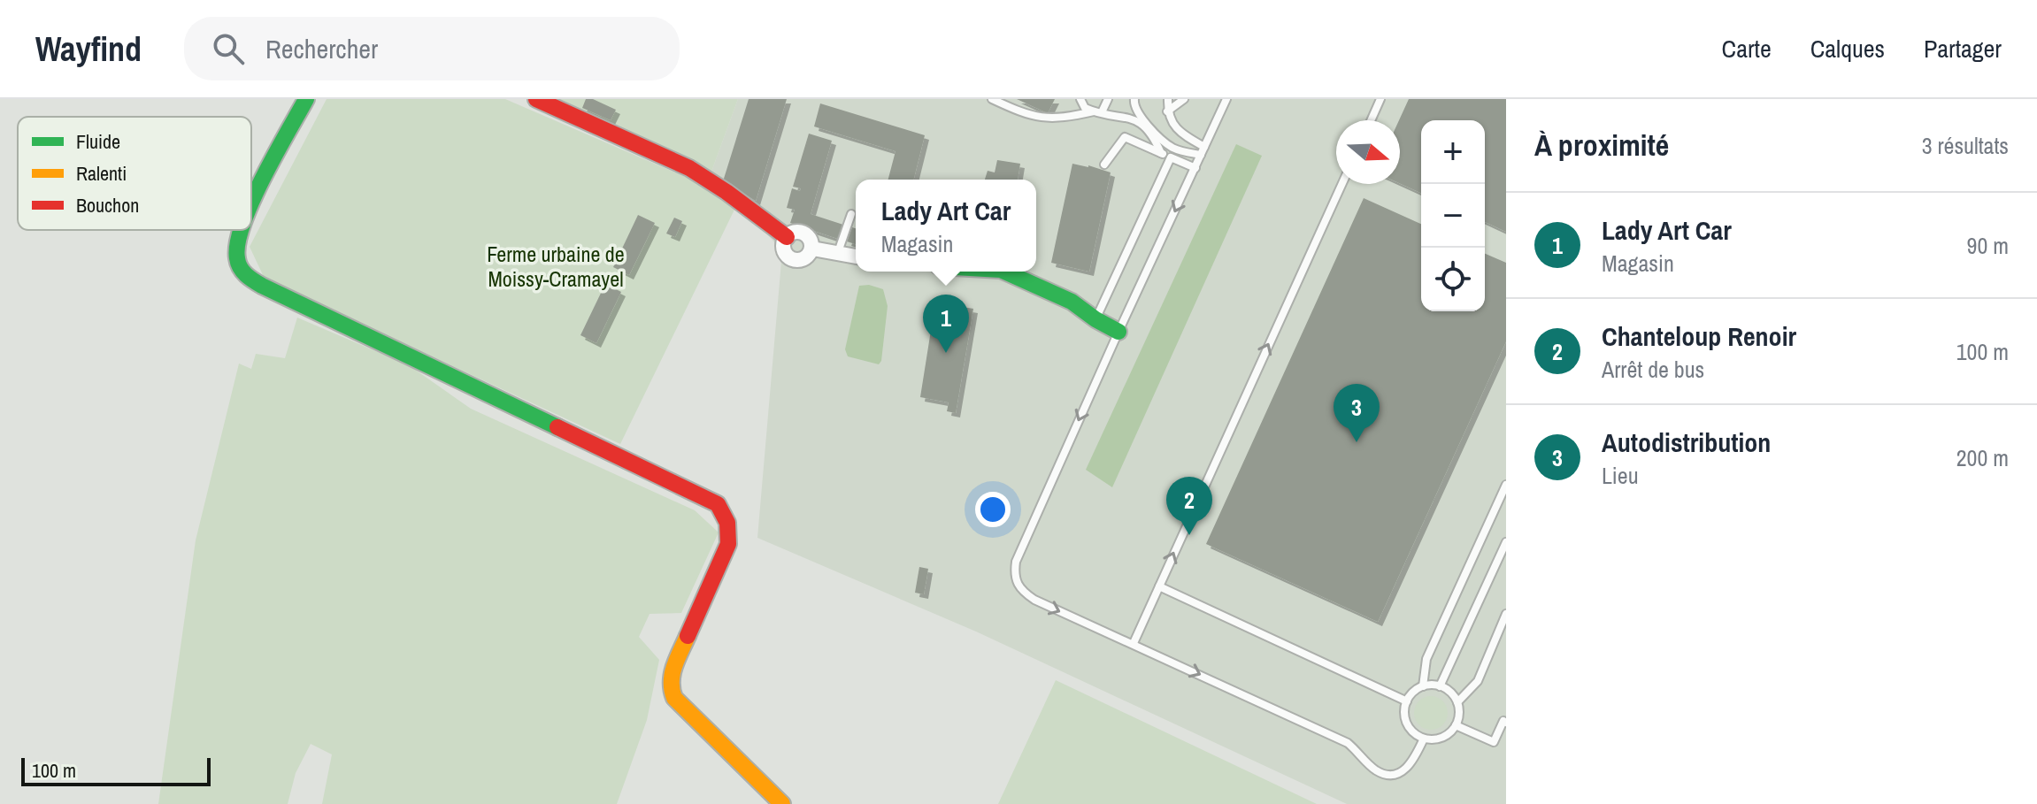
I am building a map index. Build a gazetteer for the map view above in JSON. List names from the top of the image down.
{
  "parks": ["Ferme urbaine de Moissy-Cramayel"],
  "legend": ["Fluide", "Ralenti", "Bouchon"],
  "scale_bar": "100 m",
  "north": "right",
  "page": {
    "header": "Wayfind",
    "search": "Rechercher",
    "nav": ["Carte", "Calques", "Partager"],
    "heading": ["À proximité", "3 résultats"],
    "map_buttons": ["+", "−"],
    "popup": ["Lady Art Car", "Magasin"],
    "list": [
      {
        "mark": "1",
        "name": "Lady Art Car",
        "note": "Magasin",
        "value": "90 m"
      },
      {
        "mark": "2",
        "name": "Chanteloup Renoir",
        "note": "Arrêt de bus",
        "value": "100 m"
      },
      {
        "mark": "3",
        "name": "Autodistribution",
        "note": "Lieu",
        "value": "200 m"
      }
    ],
    "pins": ["1", "3", "2"],
    "scale": "100 m"
  }
}
